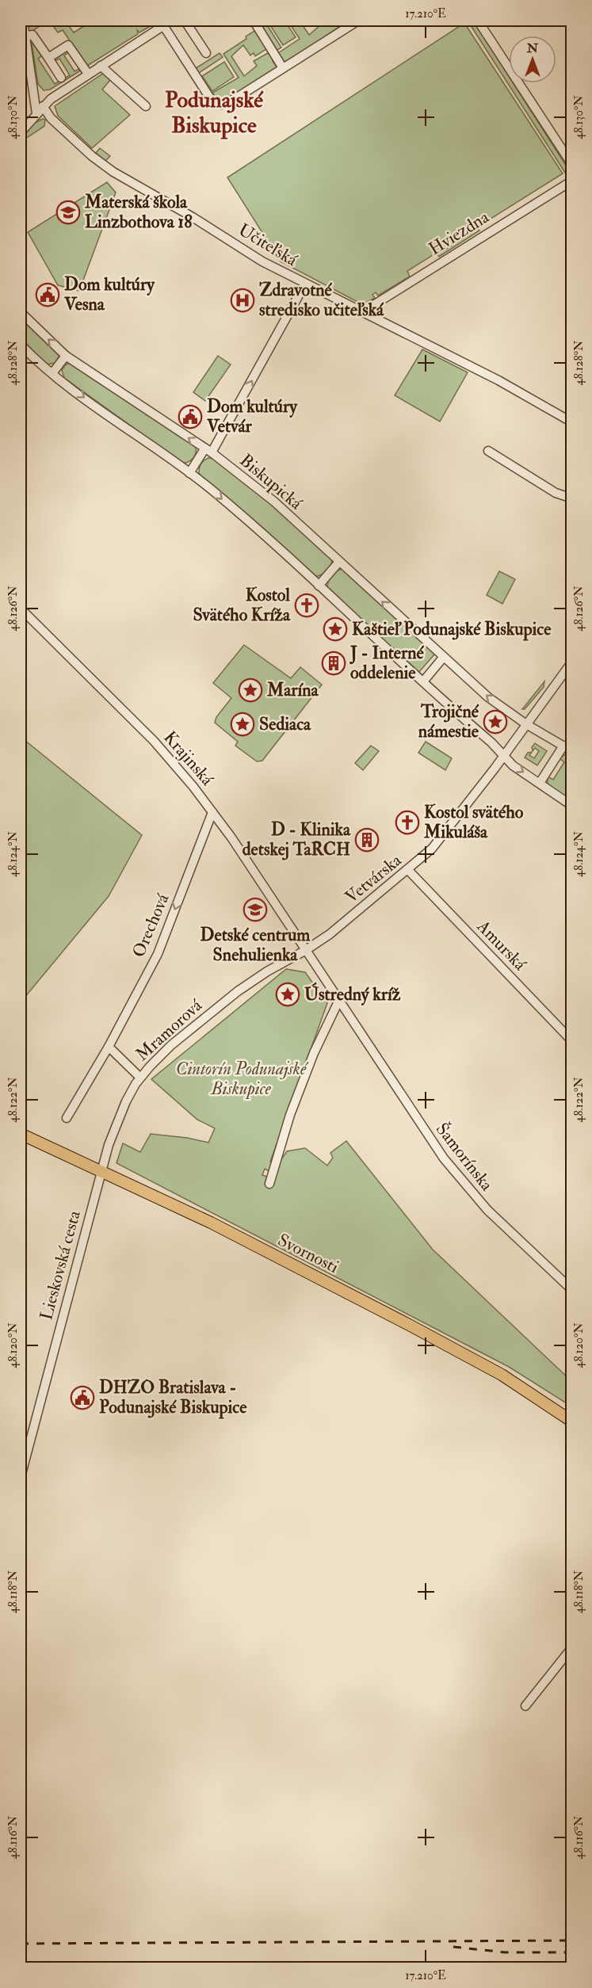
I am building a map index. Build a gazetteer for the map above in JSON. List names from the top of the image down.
{
  "streets": {
    "main road": ["Svornosti"],
    "street": [
      "Hviezdna",
      "Učiteľská",
      "Biskupická",
      "Krajinská",
      "Vetvárska",
      "Orechová",
      "Amurská",
      "Mramorová",
      "Šamorínska",
      "Lieskovská cesta"
    ]
  },
  "crossings": [
    ["Hviezdna", "Učiteľská"],
    ["Krajinská", "Vetvárska"],
    ["Krajinská", "Orechová"],
    ["Krajinská", "Mramorová"],
    ["Krajinská", "Šamorínska"],
    ["Vetvárska", "Amurská"],
    ["Vetvárska", "Mramorová"],
    ["Vetvárska", "Šamorínska"],
    ["Mramorová", "Šamorínska"],
    ["Mramorová", "Svornosti"],
    ["Mramorová", "Lieskovská cesta"],
    ["Svornosti", "Lieskovská cesta"]
  ],
  "one_way": ["Orechová"],
  "districts": ["Podunajské Biskupice"],
  "parks": ["Cintorín Podunajské Biskupice"],
  "places": {
    "school or university": ["Materská škola Linzbothova 18", "Detské centrum Snehulienka"],
    "public building": ["Dom kultúry Vesna", "Dom kultúry Vetvár", "DHZO Bratislava - Podunajské Biskupice"],
    "hospital": ["Zdravotné stredisko učiteľská"],
    "church": ["Kostol Svätého Kríža", "Kostol svätého Mikuláša"],
    "place": [
      "Kaštieľ Podunajské Biskupice",
      "Marína",
      "Trojičné námestie",
      "Sediaca",
      "Ústredný kríž"
    ],
    "building": ["J - Interné oddelenie", "D - Klinika detskej TaRCH"]
  },
  "north": "top",
  "coordinates": [
    "17.210°E",
    "48.130°N",
    "48.128°N",
    "48.126°N",
    "48.124°N",
    "48.122°N",
    "48.120°N",
    "48.118°N",
    "48.116°N"
  ]
}
